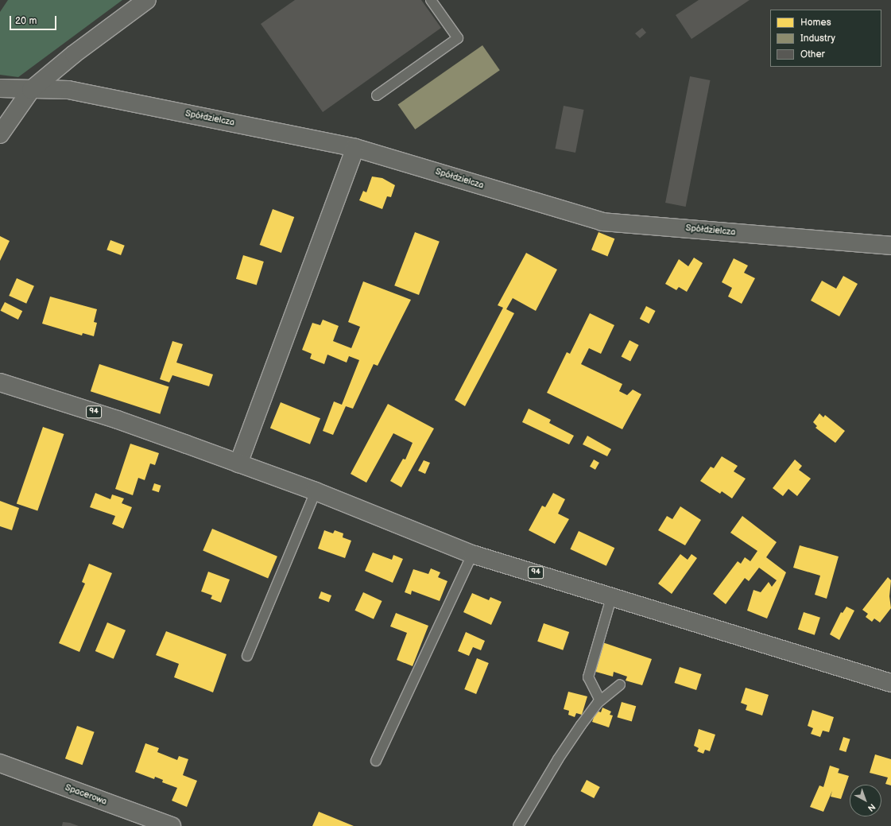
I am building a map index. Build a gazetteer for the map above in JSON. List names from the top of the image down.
{
  "streets": {
    "street": ["Spółdzielcza", "94", "Spacerowa"]
  },
  "legend": ["Homes", "Industry", "Other"],
  "scale_bar": "20 m",
  "north": "bottom right"
}
